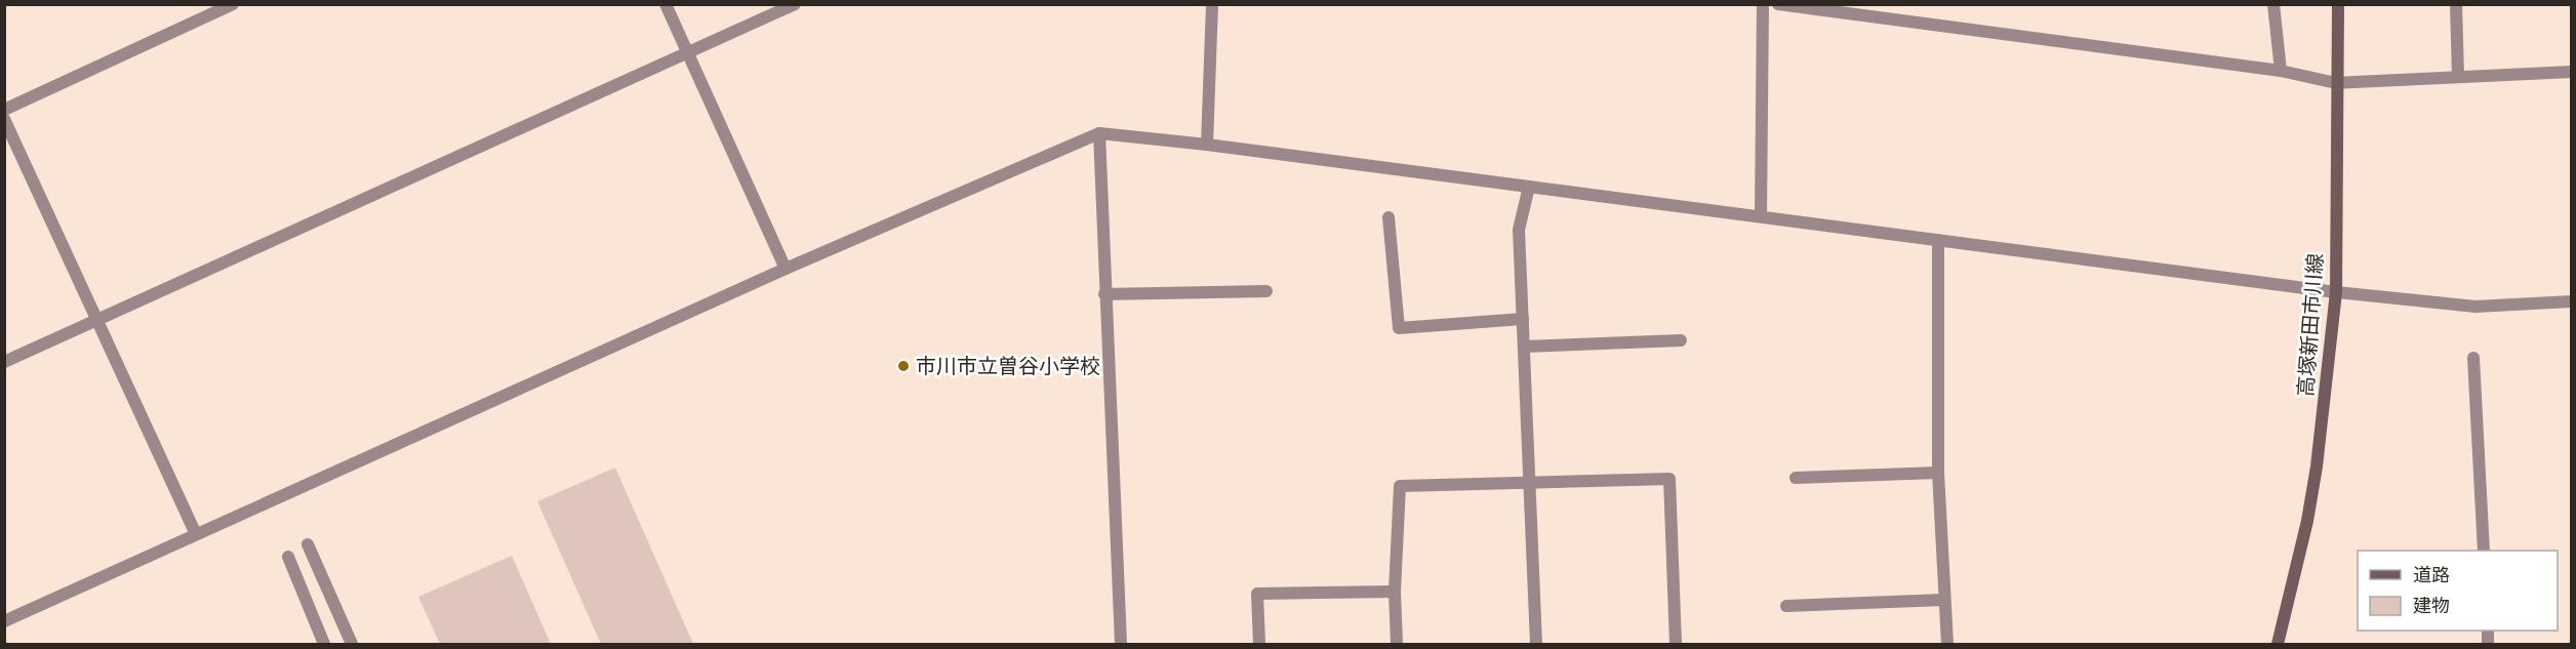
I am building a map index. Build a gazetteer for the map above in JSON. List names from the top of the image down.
{
  "streets": {
    "main road": ["高塚新田市川線"]
  },
  "places": ["市川市立曽谷小学校"],
  "legend": ["道路", "建物"]
}
